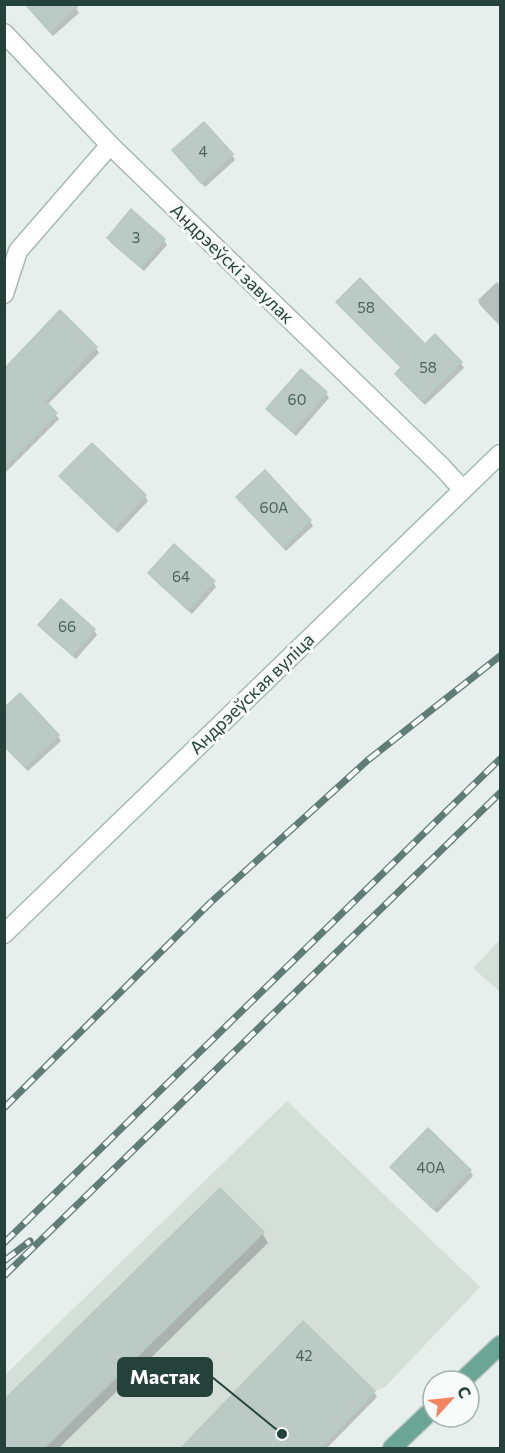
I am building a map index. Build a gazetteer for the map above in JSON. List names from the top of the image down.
{
  "streets": {
    "street": ["Андрэеўскі завулак", "Андрэеўская вуліца"]
  },
  "crossings": [
    ["Андрэеўскі завулак", "Андрэеўская вуліца"]
  ],
  "places": ["Мастак"],
  "house_numbers": [
    "4",
    "3",
    "58",
    "58",
    "60",
    "60А",
    "64",
    "66",
    "40А",
    "42"
  ],
  "north": "top right"
}
